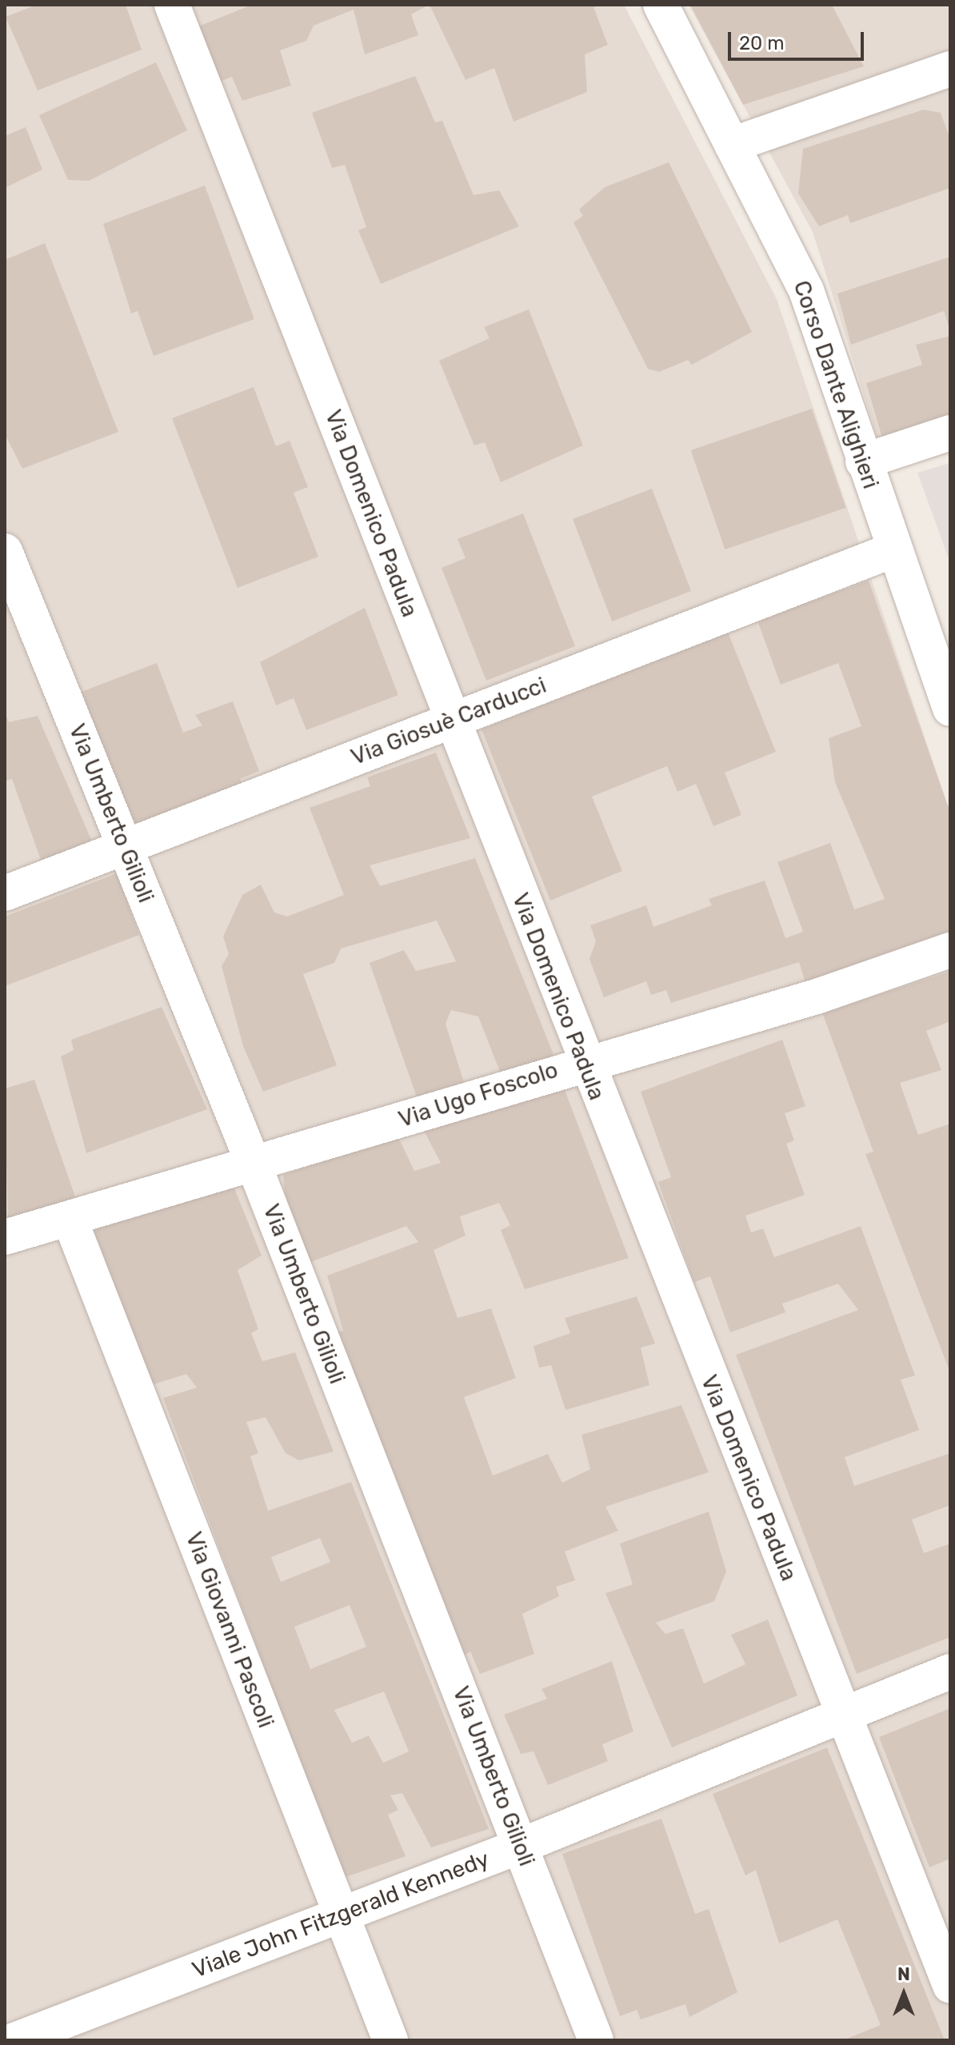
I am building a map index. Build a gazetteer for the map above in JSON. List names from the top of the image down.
{
  "streets": {
    "street": [
      "Corso Dante Alighieri",
      "Via Domenico Padula",
      "Via Giosuè Carducci",
      "Via Umberto Gilioli",
      "Via Ugo Foscolo",
      "Via Giovanni Pascoli",
      "Viale John Fitzgerald Kennedy"
    ]
  },
  "crossings": [
    ["Corso Dante Alighieri", "Via Giosuè Carducci"],
    ["Via Domenico Padula", "Via Giosuè Carducci"],
    ["Via Domenico Padula", "Via Ugo Foscolo"],
    ["Via Domenico Padula", "Viale John Fitzgerald Kennedy"],
    ["Via Giosuè Carducci", "Via Umberto Gilioli"],
    ["Via Umberto Gilioli", "Via Ugo Foscolo"],
    ["Via Umberto Gilioli", "Viale John Fitzgerald Kennedy"],
    ["Via Ugo Foscolo", "Via Giovanni Pascoli"],
    ["Via Giovanni Pascoli", "Viale John Fitzgerald Kennedy"]
  ],
  "scale_bar": "20 m",
  "north": "top"
}
